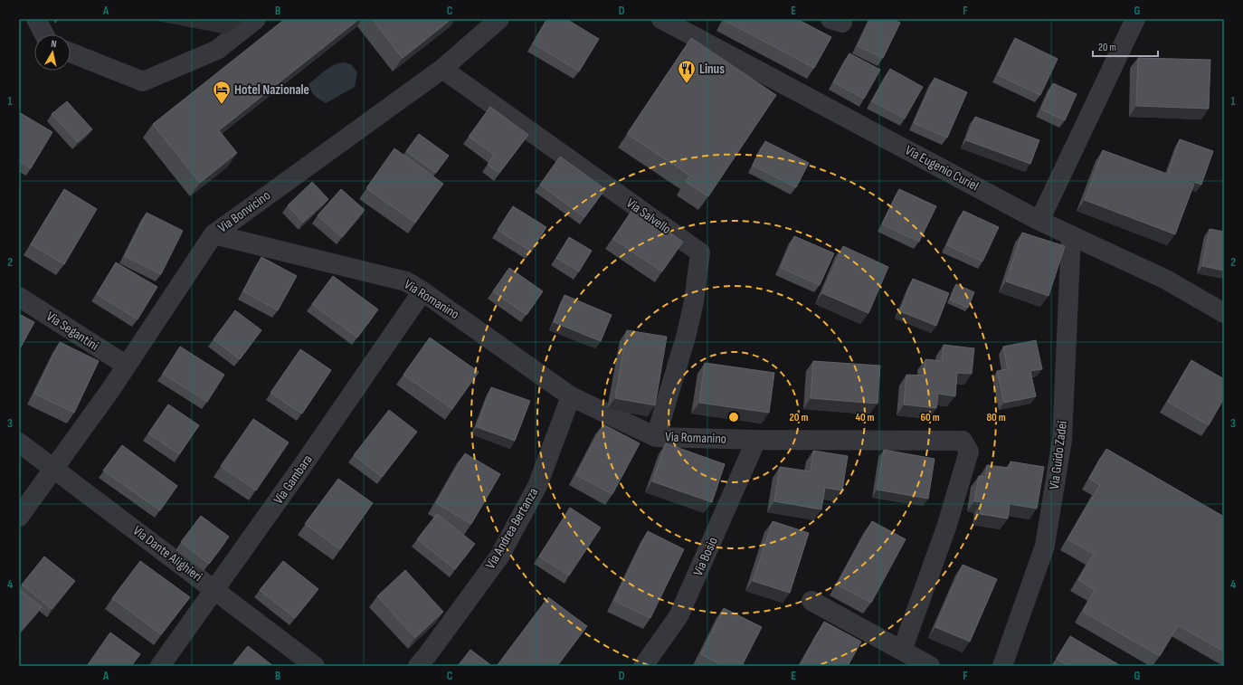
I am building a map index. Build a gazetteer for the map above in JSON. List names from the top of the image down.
{
  "streets": {
    "street": [
      "Via Eugenio Curiel",
      "Via Bonvicino",
      "Via Salvello",
      "Via Romanino",
      "Via Segantini",
      "Via Guido Zadei",
      "Via Gambara",
      "Via Andrea Bertanza",
      "Via Dante Alighieri",
      "Via Bosio"
    ]
  },
  "crossings": [
    ["Via Eugenio Curiel", "Via Guido Zadei"],
    ["Via Bonvicino", "Via Salvello"],
    ["Via Bonvicino", "Via Romanino"],
    ["Via Bonvicino", "Via Segantini"],
    ["Via Bonvicino", "Via Dante Alighieri"],
    ["Via Salvello", "Via Romanino"],
    ["Via Romanino", "Via Gambara"],
    ["Via Romanino", "Via Andrea Bertanza"],
    ["Via Romanino", "Via Bosio"],
    ["Via Gambara", "Via Dante Alighieri"]
  ],
  "places": {
    "restaurant": ["Linus"],
    "hotel": ["Hotel Nazionale"]
  },
  "scale_bar": "20 m",
  "north": "top",
  "grid": {
    "columns": [
      "A",
      "B",
      "C",
      "D",
      "E",
      "F",
      "G"
    ],
    "rows": [
      "1",
      "2",
      "3",
      "4"
    ]
  },
  "rings": [
    "20 m",
    "40 m",
    "60 m",
    "80 m"
  ]
}
